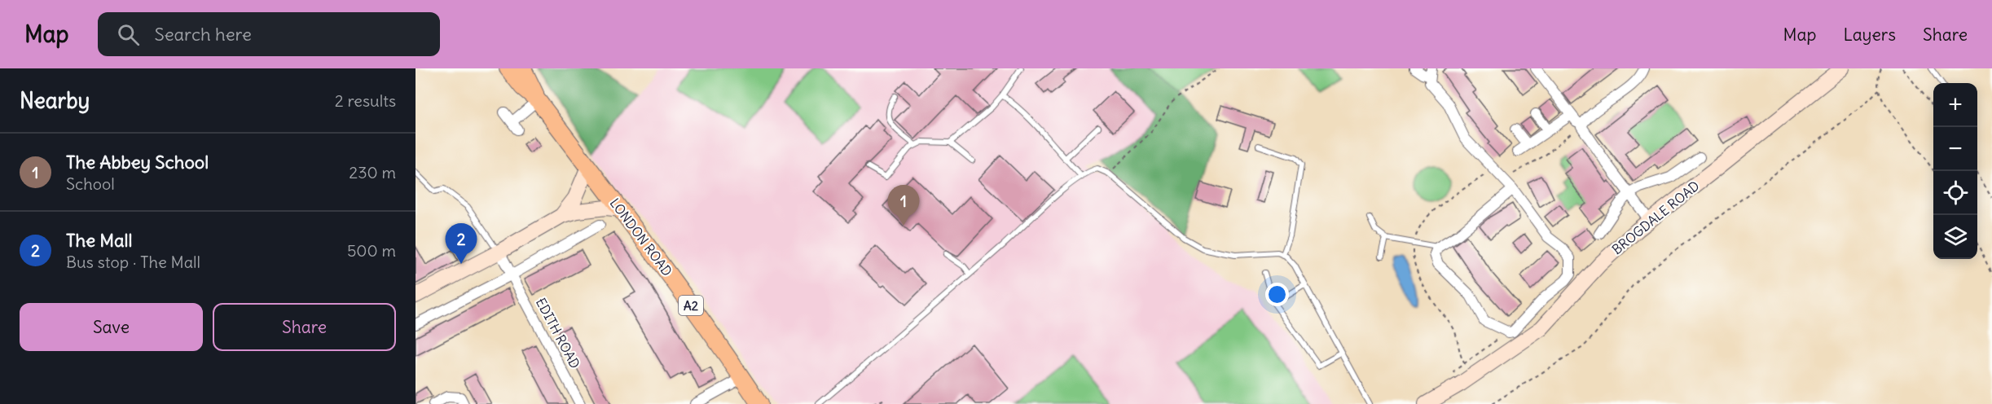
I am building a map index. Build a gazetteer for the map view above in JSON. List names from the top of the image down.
{
  "streets": {
    "main road": ["LONDON ROAD", "A2"],
    "street": ["BROGDALE ROAD", "EDITH ROAD"]
  },
  "crossings": [
    ["LONDON ROAD", "A2"]
  ],
  "page": {
    "header": "Map",
    "search": "Search here",
    "nav": ["Map", "Layers", "Share"],
    "heading": ["Nearby", "2 results"],
    "map_buttons": ["+", "−"],
    "list": [
      {
        "mark": "1",
        "name": "The Abbey School",
        "note": "School",
        "value": "230 m"
      },
      {
        "mark": "2",
        "name": "The Mall",
        "note": "Bus stop · The Mall",
        "value": "500 m"
      }
    ],
    "pins": ["1", "2"],
    "buttons": ["Save", "Share"]
  }
}
